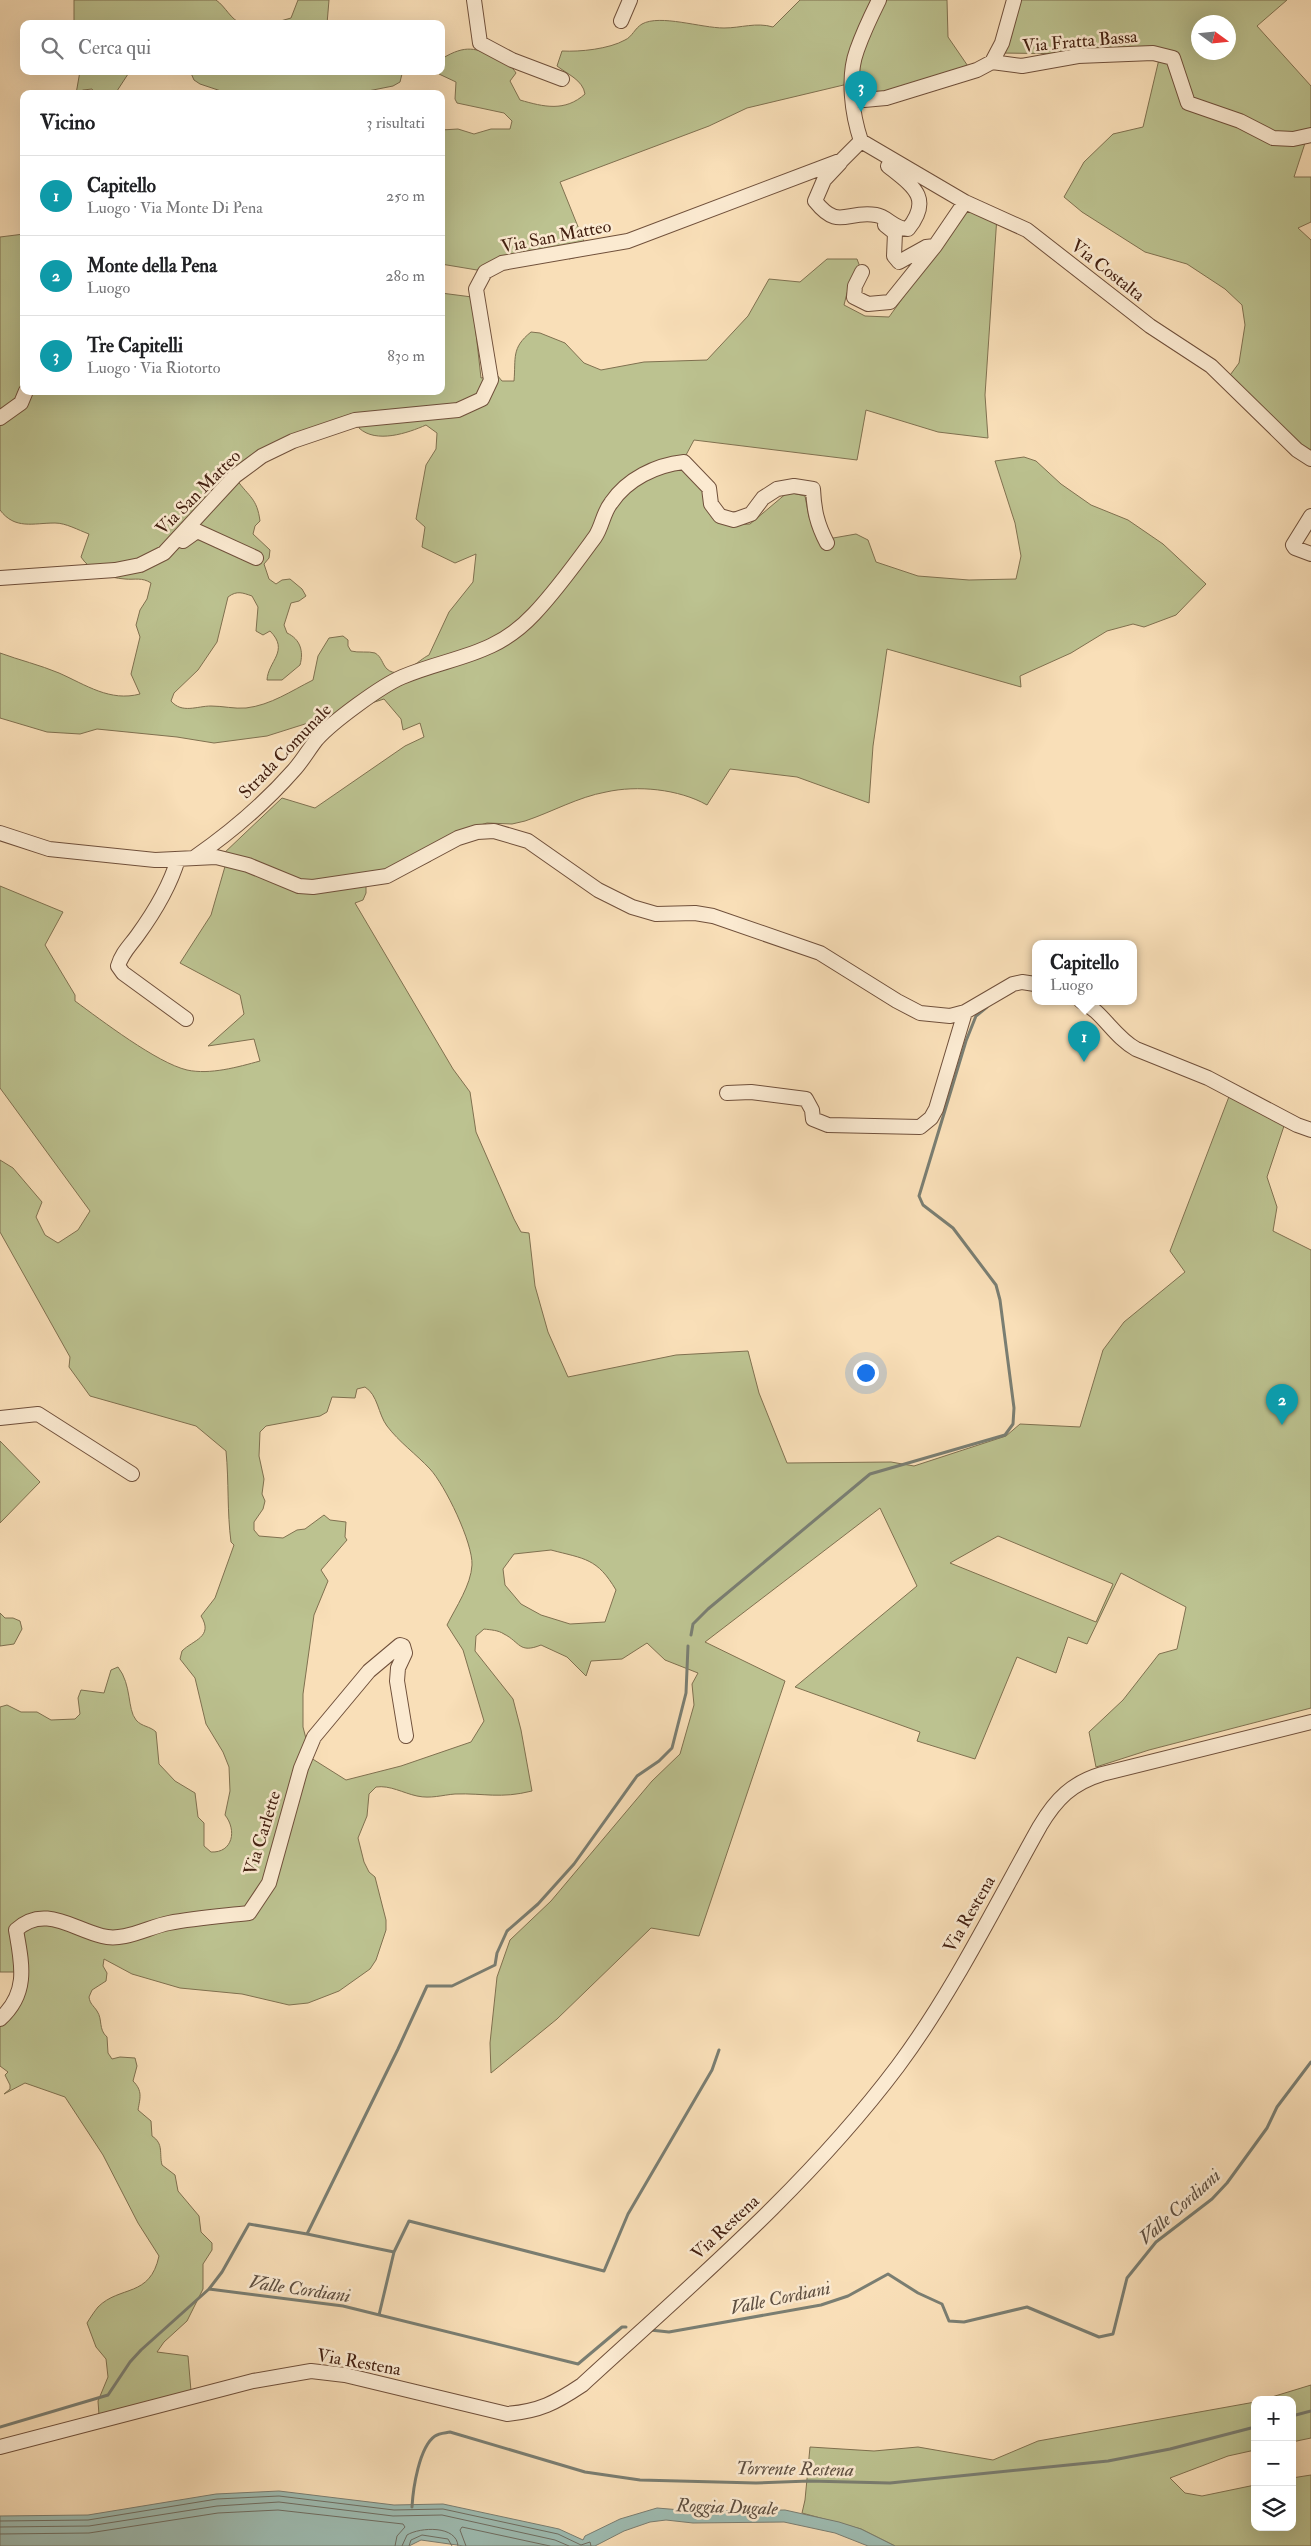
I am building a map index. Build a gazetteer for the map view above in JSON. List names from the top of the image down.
{
  "streets": {
    "street": [
      "Via Fratta Bassa",
      "Via San Matteo",
      "Via Costalta",
      "Strada Comunale",
      "Via Carlette",
      "Via Restena"
    ]
  },
  "crossings": [
    ["Via San Matteo", "Via Costalta"]
  ],
  "water": ["Valle Cordiani", "Torrente Restena", "Roggia Dugale"],
  "north": "right",
  "page": {
    "search": "Cerca qui",
    "pins": ["3", "1", "2"],
    "heading": ["Vicino", "3 risultati"],
    "list": [
      {
        "mark": "1",
        "name": "Capitello",
        "note": "Luogo · Via Monte Di Pena",
        "value": "250 m"
      },
      {
        "mark": "2",
        "name": "Monte della Pena",
        "note": "Luogo",
        "value": "280 m"
      },
      {
        "mark": "3",
        "name": "Tre Capitelli",
        "note": "Luogo · Via Riotorto",
        "value": "830 m"
      }
    ],
    "popup": ["Capitello", "Luogo"],
    "map_buttons": ["+", "−"]
  }
}
